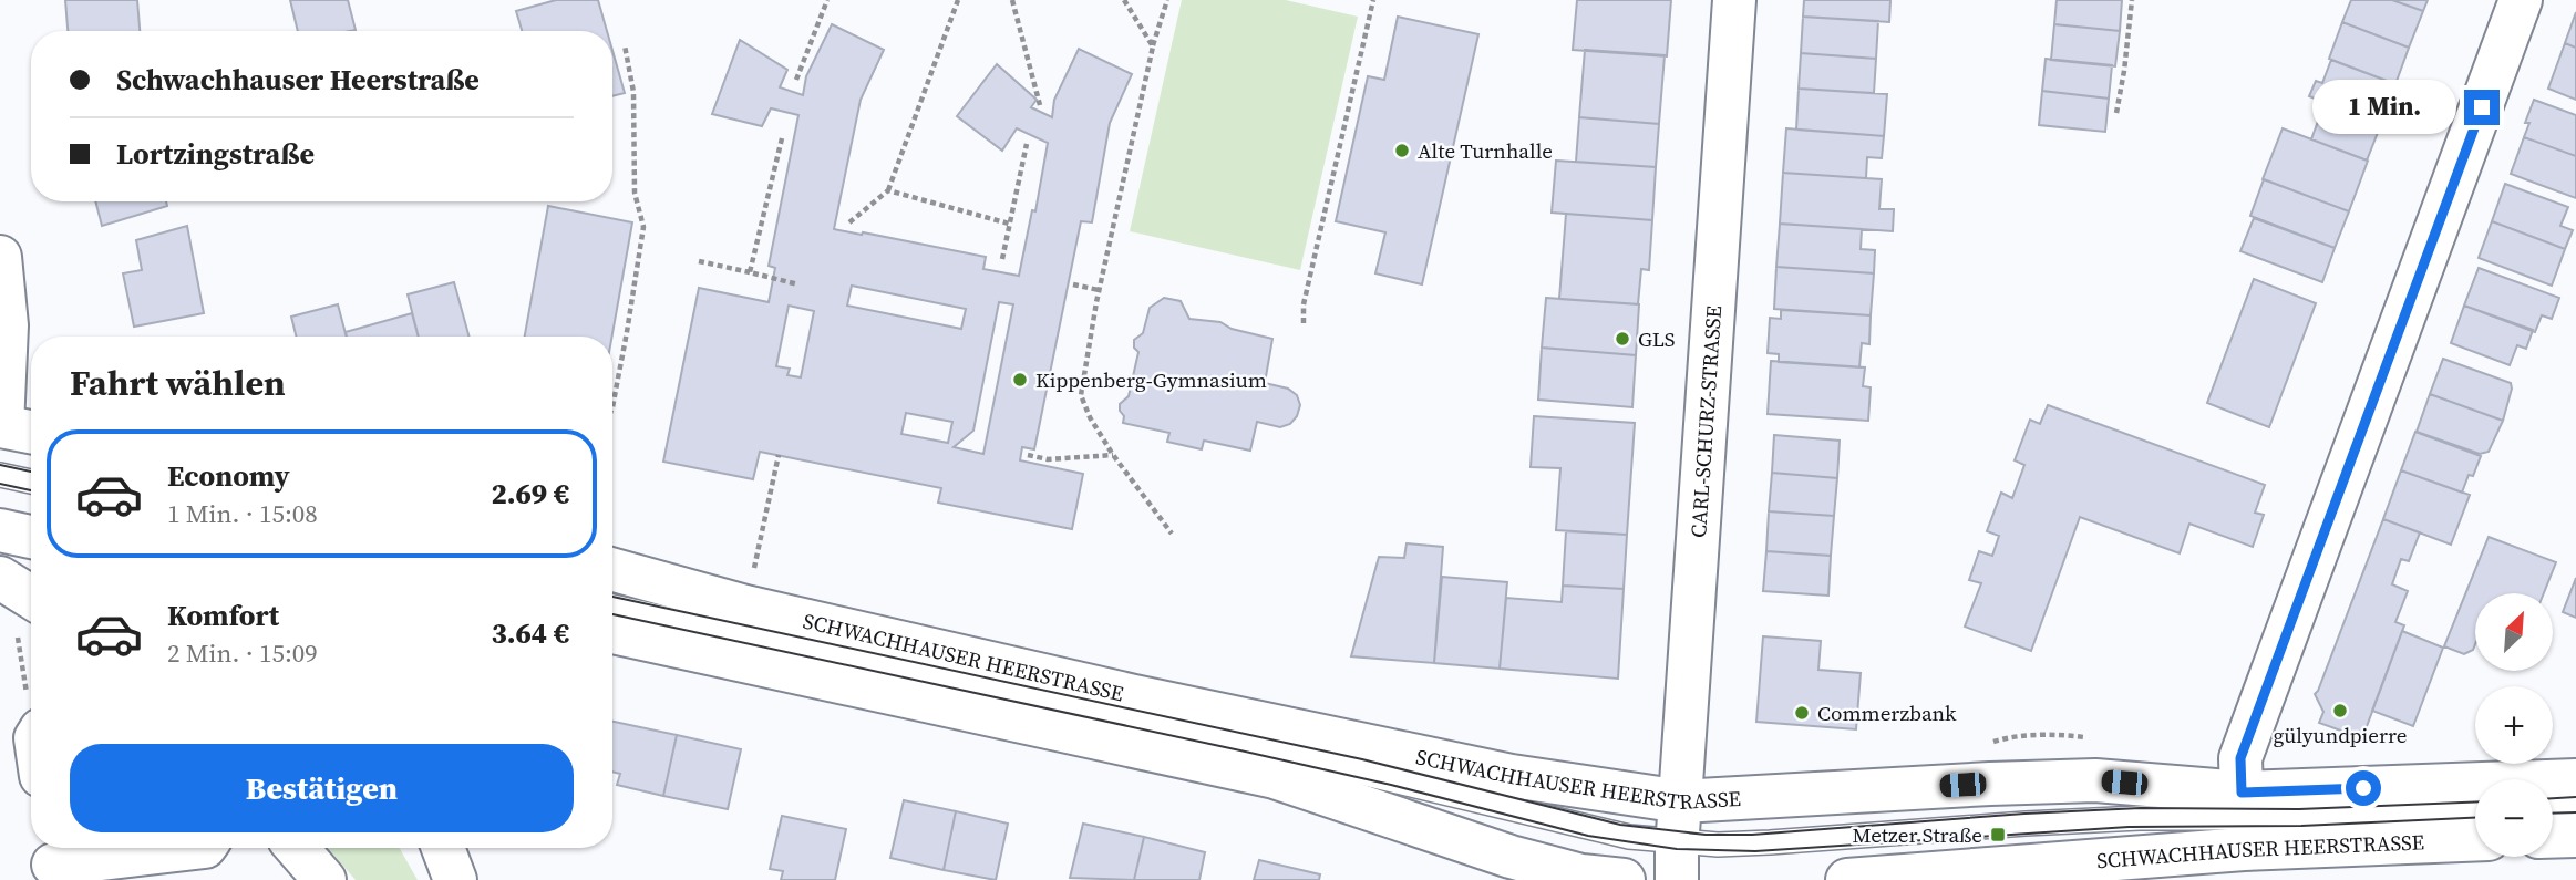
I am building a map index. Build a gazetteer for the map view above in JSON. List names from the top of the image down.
{
  "streets": {
    "main road": ["CARL-SCHURZ-STRASSE", "SCHWACHHAUSER HEERSTRASSE"]
  },
  "crossings": [
    ["CARL-SCHURZ-STRASSE", "SCHWACHHAUSER HEERSTRASSE"]
  ],
  "places": {
    "other": [
      "Alte Turnhalle",
      "GLS",
      "Kippenberg-Gymnasium",
      "gülyundpierre",
      "Commerzbank"
    ],
    "transit": ["Metzer Straße"]
  },
  "north": "top right",
  "page": {
    "banner": ["Schwachhauser Heerstraße", "Lortzingstraße"],
    "bubble": "1 Min.",
    "heading": "Fahrt wählen",
    "list": [
      {
        "name": "Economy",
        "note": "1 Min. · 15:08",
        "value": "2.69 €"
      },
      {
        "name": "Komfort",
        "note": "2 Min. · 15:09",
        "value": "3.64 €"
      }
    ],
    "map_buttons": ["+", "−"],
    "buttons": "Bestätigen"
  }
}
